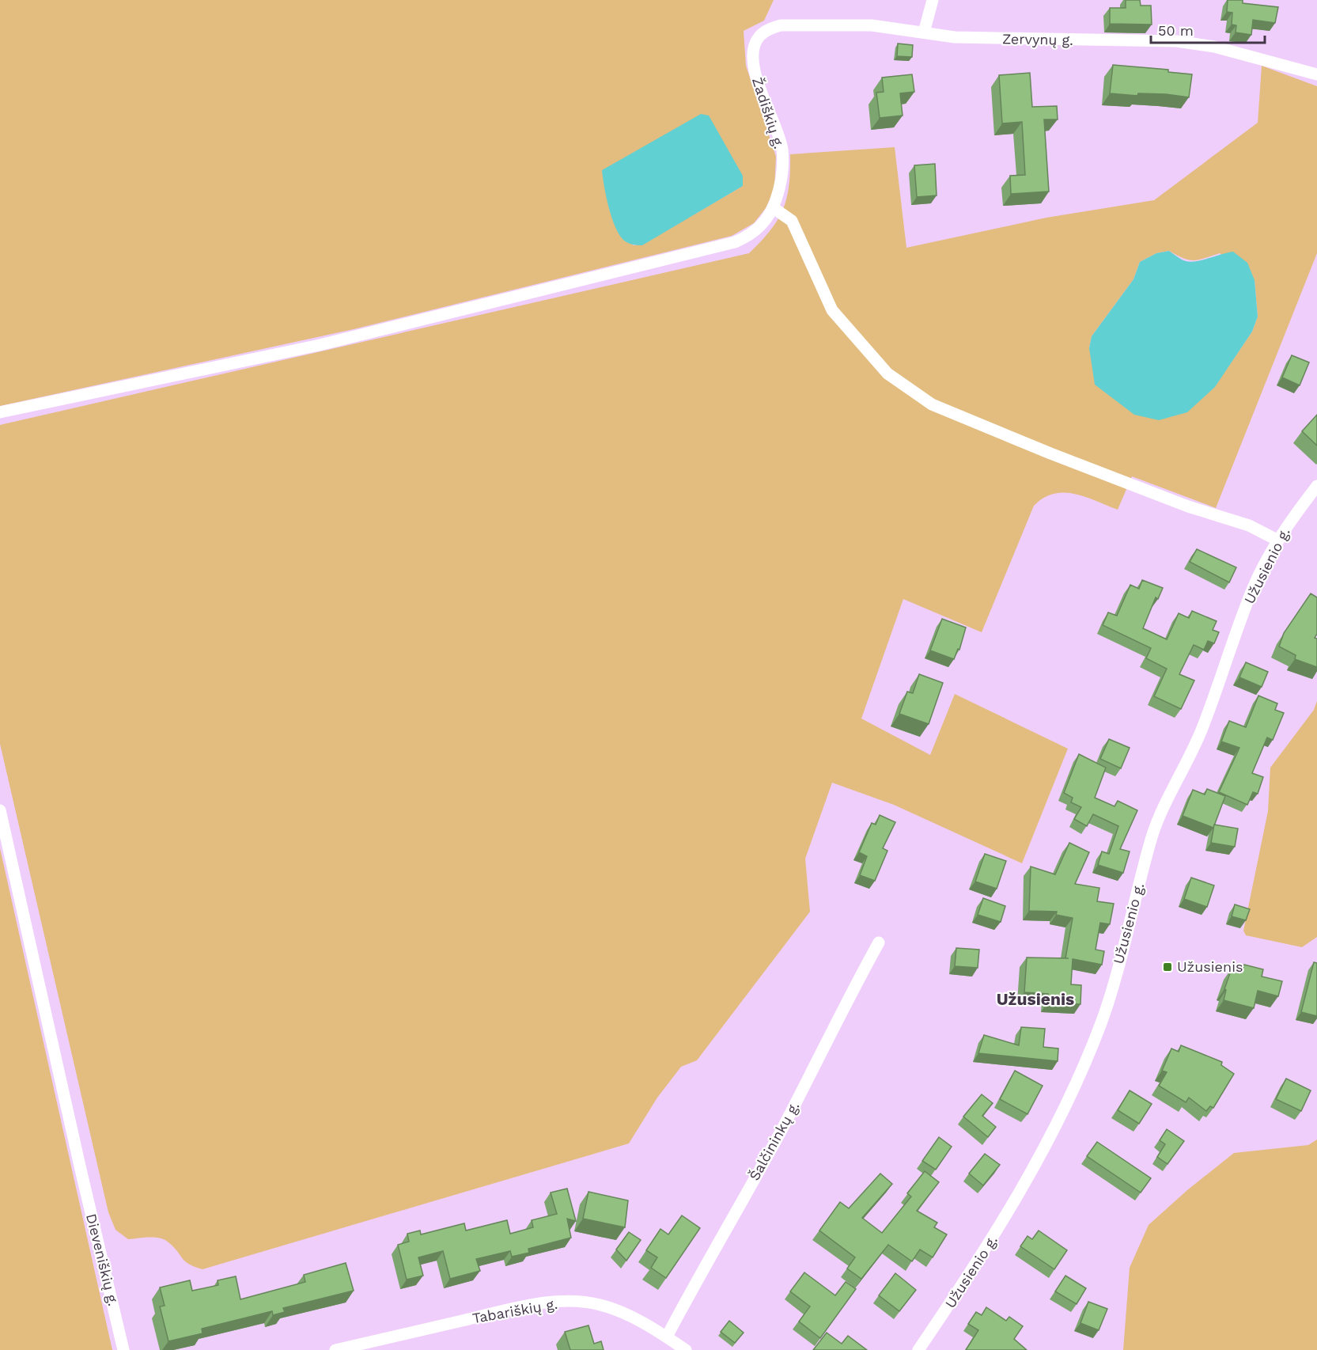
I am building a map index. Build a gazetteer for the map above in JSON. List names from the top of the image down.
{
  "streets": {
    "street": [
      "Zervynų g.",
      "Žadiškių g.",
      "Užusienio g.",
      "Šalčininkų g.",
      "Dieveniškių g.",
      "Tabariškių g."
    ]
  },
  "crossings": [
    ["Zervynų g.", "Žadiškių g."],
    ["Šalčininkų g.", "Tabariškių g."]
  ],
  "districts": ["Užusienis"],
  "places": {
    "transit": ["Užusienis"]
  },
  "scale_bar": "50 m"
}
